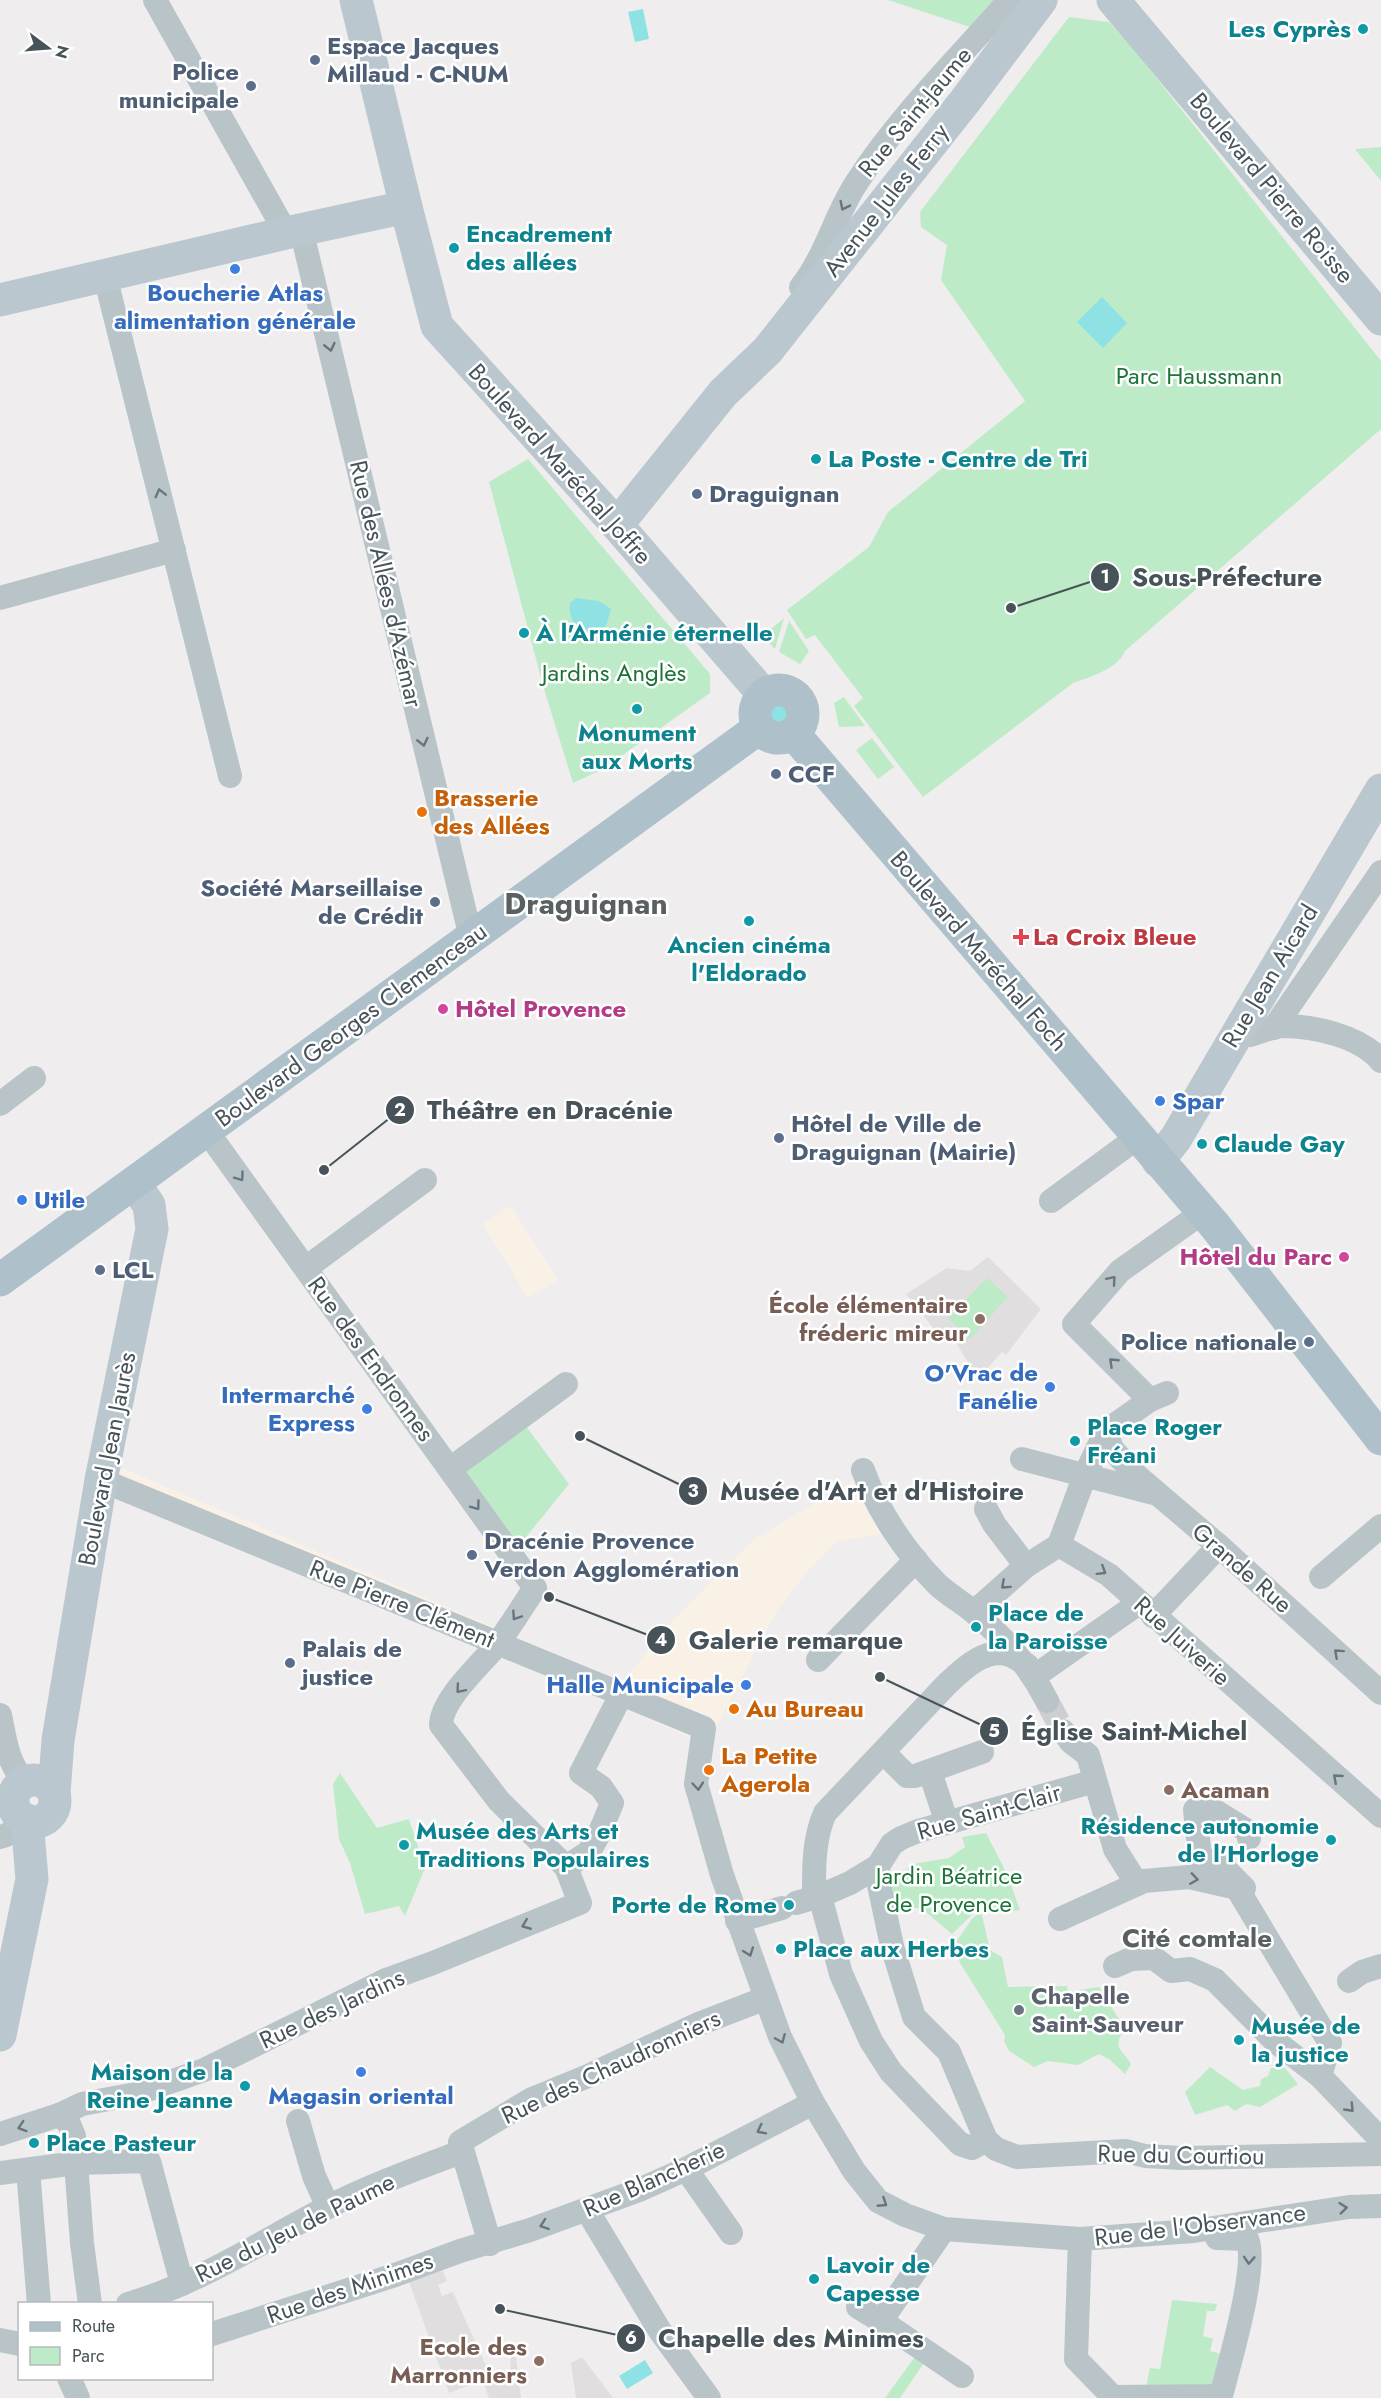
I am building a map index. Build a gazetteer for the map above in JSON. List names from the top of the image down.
{
  "streets": {
    "main road": ["Boulevard Maréchal Foch", "Boulevard Georges Clemenceau"],
    "street": [
      "Boulevard Pierre Roisse",
      "Avenue Jules Ferry",
      "Boulevard Maréchal Joffre",
      "Rue des Allées d'Azémar",
      "Rue Jean Aicard",
      "Rue des Endronnes",
      "Boulevard Jean Jaurès",
      "Grande Rue",
      "Rue Pierre Clément",
      "Rue Juiverie",
      "Rue Saint-Clair",
      "Rue des Jardins",
      "Rue des Chaudronniers",
      "Rue du Courtiou",
      "Rue Blancherie",
      "Rue de l'Observance",
      "Rue du Jeu de Paume",
      "Rue des Minimes"
    ]
  },
  "crossings": [
    ["Avenue Jules Ferry", "Boulevard Maréchal Joffre"],
    ["Boulevard Maréchal Joffre", "Boulevard Maréchal Foch"],
    ["Boulevard Maréchal Joffre", "Boulevard Georges Clemenceau"],
    ["Rue des Allées d'Azémar", "Boulevard Georges Clemenceau"],
    ["Boulevard Maréchal Foch", "Rue Jean Aicard"],
    ["Boulevard Maréchal Foch", "Boulevard Georges Clemenceau"],
    ["Boulevard Georges Clemenceau", "Rue des Endronnes"],
    ["Boulevard Georges Clemenceau", "Boulevard Jean Jaurès"],
    ["Rue des Endronnes", "Rue Pierre Clément"],
    ["Boulevard Jean Jaurès", "Rue Pierre Clément"],
    ["Rue des Chaudronniers", "Rue de l'Observance"],
    ["Rue des Chaudronniers", "Rue du Jeu de Paume"],
    ["Rue Blancherie", "Rue de l'Observance"],
    ["Rue Blancherie", "Rue des Minimes"]
  ],
  "one_way": [
    "Rue des Endronnes",
    "Grande Rue",
    "Rue des Jardins",
    "Rue Blancherie"
  ],
  "districts": ["Draguignan", "Cité comtale"],
  "parks": ["Parc Haussmann", "Jardins Anglès", "Jardin Béatrice de Provence"],
  "places": {
    "other": [
      "Les Cyprès",
      "Espace Jacques Millaud - C-NUM",
      "Police municipale",
      "Encadrement des allées",
      "Boucherie Atlas alimentation générale",
      "La Poste - Centre de Tri",
      "Draguignan",
      "Sous-Préfecture",
      "À l'Arménie éternelle",
      "Monument aux Morts",
      "CCF",
      "Brasserie des Allées",
      "Société Marseillaise de Crédit",
      "Ancien cinéma l'Eldorado",
      "Hôtel Provence",
      "Spar",
      "Hôtel de Ville de Draguignan (Mairie)",
      "Claude Gay",
      "Théâtre en Dracénie",
      "Utile",
      "Hôtel du Parc",
      "LCL",
      "École élémentaire fréderic mireur",
      "Police nationale",
      "O'Vrac de Fanélie",
      "Intermarché Express",
      "Musée d'Art et d'Histoire",
      "Place Roger Fréani",
      "Dracénie Provence Verdon Agglomération",
      "Galerie remarque",
      "Place de la Paroisse",
      "Palais de justice",
      "Église Saint-Michel",
      "Halle Municipale",
      "Au Bureau",
      "La Petite Agerola",
      "Acaman",
      "Résidence autonomie de l'Horloge",
      "Musée des Arts et Traditions Populaires",
      "Porte de Rome",
      "Place aux Herbes",
      "Chapelle Saint-Sauveur",
      "Musée de la justice",
      "Magasin oriental",
      "Maison de la Reine Jeanne",
      "Place Pasteur",
      "Lavoir de Capesse",
      "Chapelle des Minimes",
      "Ecole des Marronniers"
    ],
    "health": ["La Croix Bleue"]
  },
  "legend": ["Route", "Parc"],
  "north": "right"
}
